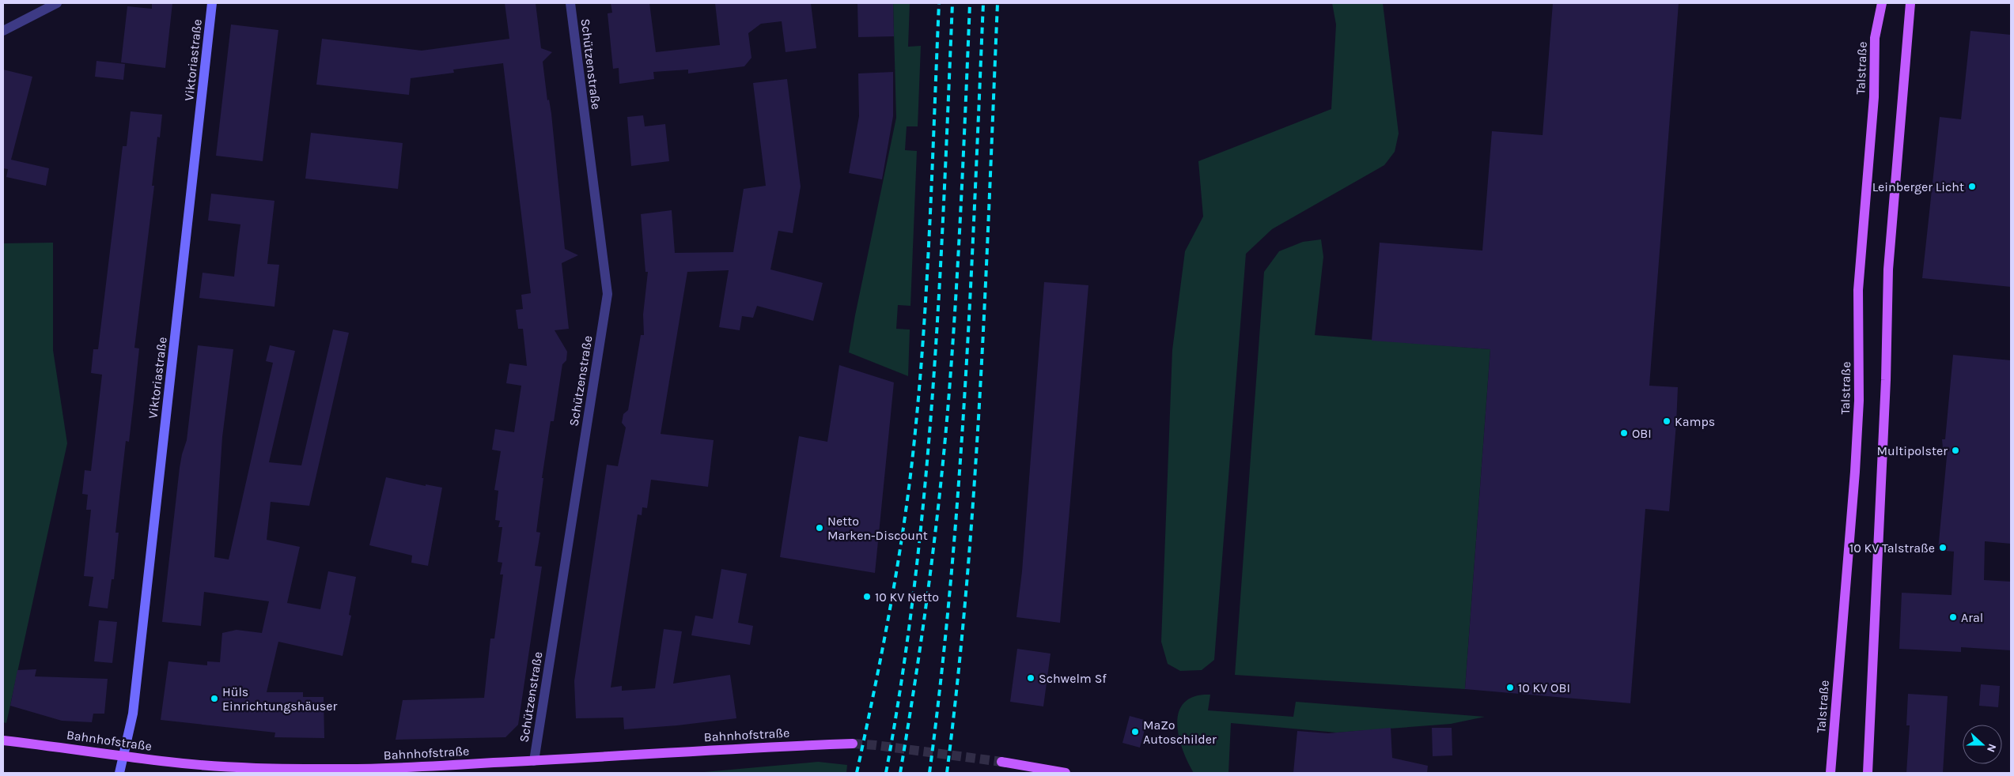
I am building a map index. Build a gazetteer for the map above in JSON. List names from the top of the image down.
{
  "streets": {
    "main road": ["Viktoriastraße", "Talstraße", "Bahnhofstraße"],
    "street": ["Schützenstraße"]
  },
  "crossings": [
    ["Viktoriastraße", "Bahnhofstraße"],
    ["Schützenstraße", "Bahnhofstraße"]
  ],
  "places": [
    "Leinberger Licht",
    "Kamps",
    "OBI",
    "Multipolster",
    "Netto Marken-Discount",
    "10 KV Talstraße",
    "10 KV Netto",
    "Aral",
    "Schwelm Sf",
    "10 KV OBI",
    "Hüls Einrichtungshäuser",
    "MaZo Autoschilder"
  ],
  "north": "right"
}
